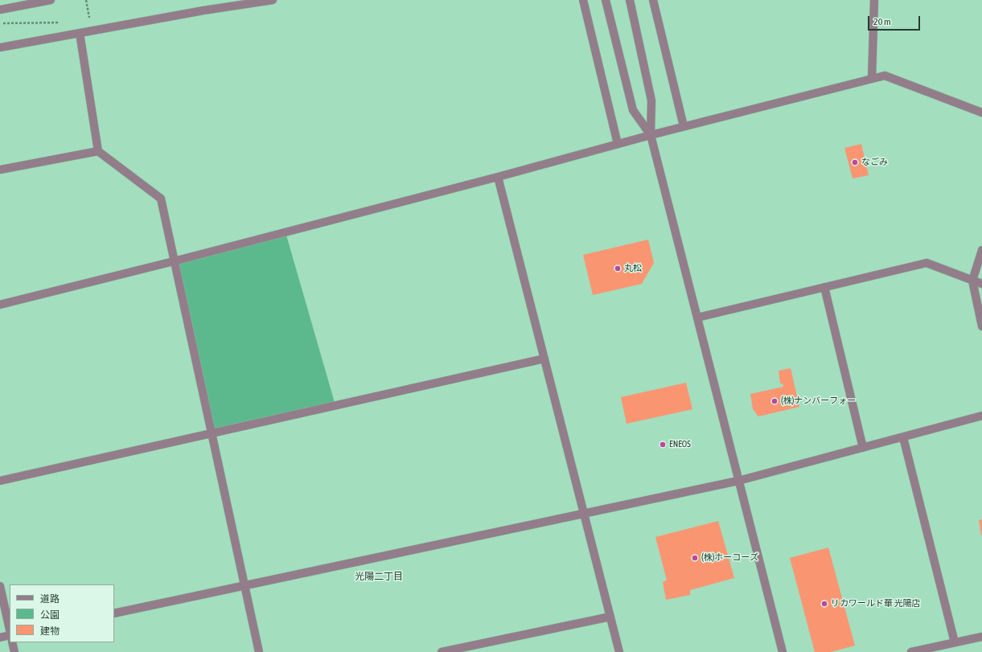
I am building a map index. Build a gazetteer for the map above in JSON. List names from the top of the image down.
{
  "districts": ["光陽二丁目"],
  "places": [
    "なごみ",
    "丸松",
    "(株)ナンバーフォー",
    "ENEOS",
    "(株)ホーコーズ",
    "リカワールド華 光陽店"
  ],
  "legend": ["道路", "公園", "建物"],
  "scale_bar": "20 m"
}
